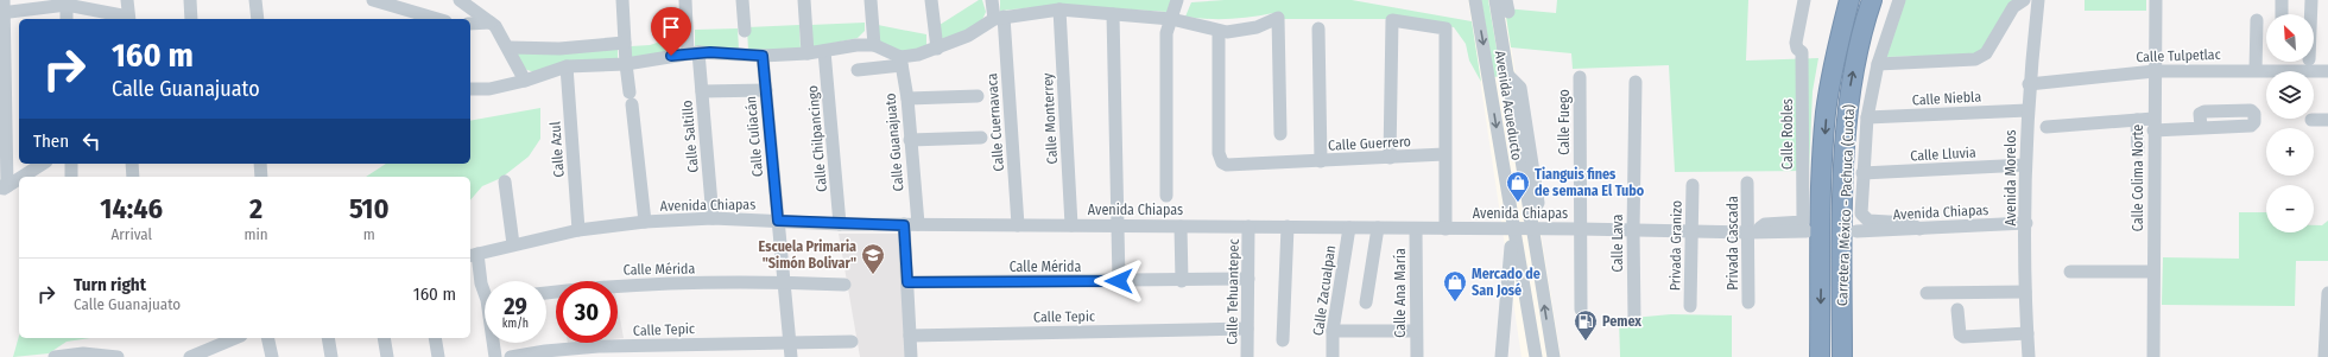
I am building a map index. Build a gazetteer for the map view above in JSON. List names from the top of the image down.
{
  "streets": {
    "highway": ["Carretera México - Pachuca (Cuota)"],
    "street": [
      "Calle Tulpetlac",
      "Calle Niebla",
      "Avenida Acueducto",
      "Calle Monterrey",
      "Calle Cuernavaca",
      "Calle Fuego",
      "Calle Robles",
      "Calle Saltillo",
      "Calle Culiacán",
      "Calle Chilpancingo",
      "Calle Guanajuato",
      "Calle Guerrero",
      "Calle Azul",
      "Calle Lluvia",
      "Avenida Morelos",
      "Calle Colima Norte",
      "Avenida Chiapas",
      "Calle Lava",
      "Privada Cascada",
      "Privada Granizo",
      "Calle Mérida",
      "Calle Zacualpan",
      "Calle Tehuantepec",
      "Calle Ana María",
      "Calle Tepic"
    ]
  },
  "crossings": [
    ["Calle Tulpetlac", "Avenida Morelos"],
    ["Calle Tulpetlac", "Calle Colima Norte"],
    ["Calle Niebla", "Avenida Morelos"],
    ["Avenida Acueducto", "Avenida Chiapas"],
    ["Calle Monterrey", "Avenida Chiapas"],
    ["Calle Cuernavaca", "Avenida Chiapas"],
    ["Calle Fuego", "Avenida Chiapas"],
    ["Calle Robles", "Avenida Chiapas"],
    ["Calle Robles", "Privada Cascada"],
    ["Calle Saltillo", "Avenida Chiapas"],
    ["Calle Culiacán", "Avenida Chiapas"],
    ["Calle Culiacán", "Calle Mérida"],
    ["Calle Culiacán", "Calle Tepic"],
    ["Calle Chilpancingo", "Avenida Chiapas"],
    ["Calle Guanajuato", "Avenida Chiapas"],
    ["Calle Azul", "Avenida Chiapas"],
    ["Calle Lluvia", "Avenida Morelos"],
    ["Avenida Morelos", "Avenida Chiapas"],
    ["Avenida Chiapas", "Calle Lava"],
    ["Avenida Chiapas", "Privada Cascada"],
    ["Avenida Chiapas", "Privada Granizo"],
    ["Avenida Chiapas", "Calle Zacualpan"],
    ["Avenida Chiapas", "Calle Tehuantepec"],
    ["Avenida Chiapas", "Calle Ana María"],
    ["Calle Mérida", "Calle Tehuantepec"],
    ["Calle Tehuantepec", "Calle Tepic"]
  ],
  "places": {
    "shop": ["Tianguis fines de semana El Tubo", "Mercado de San José"],
    "school or university": ["Escuela Primaria \"Simón Bolivar\""],
    "fuel station": ["Pemex"]
  },
  "north": "top left",
  "page": {
    "map_buttons": ["+", "−"],
    "turn": ["160 m", "Calle Guanajuato"],
    "then": "Then",
    "eta": [
      "14:46",
      "Arrival",
      "2",
      "min",
      "510",
      "m"
    ],
    "list": [
      {
        "name": "Turn right",
        "note": "Calle Guanajuato",
        "value": "160 m"
      }
    ],
    "speed": "29 km/h",
    "limit": "30"
  }
}
